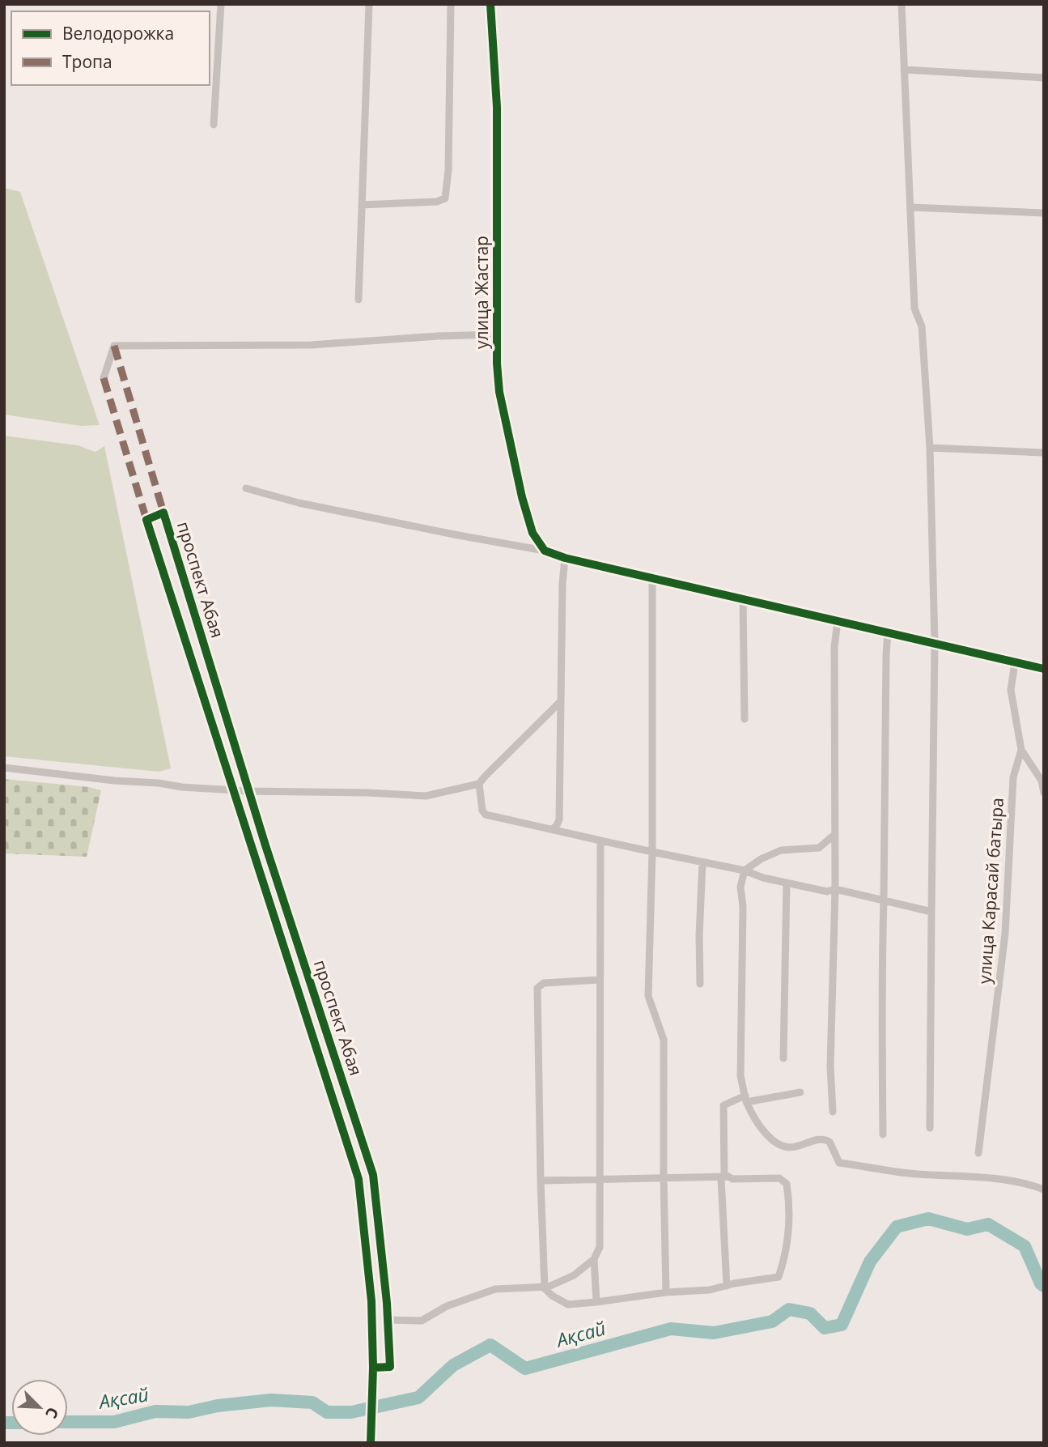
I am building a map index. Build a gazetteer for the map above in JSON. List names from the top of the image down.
{
  "streets": {
    "street": ["улица Жастар", "проспект Абая", "улица Карасай батыра"]
  },
  "water": ["Ақсай"],
  "legend": ["Велодорожка", "Тропа"],
  "north": "bottom right"
}
